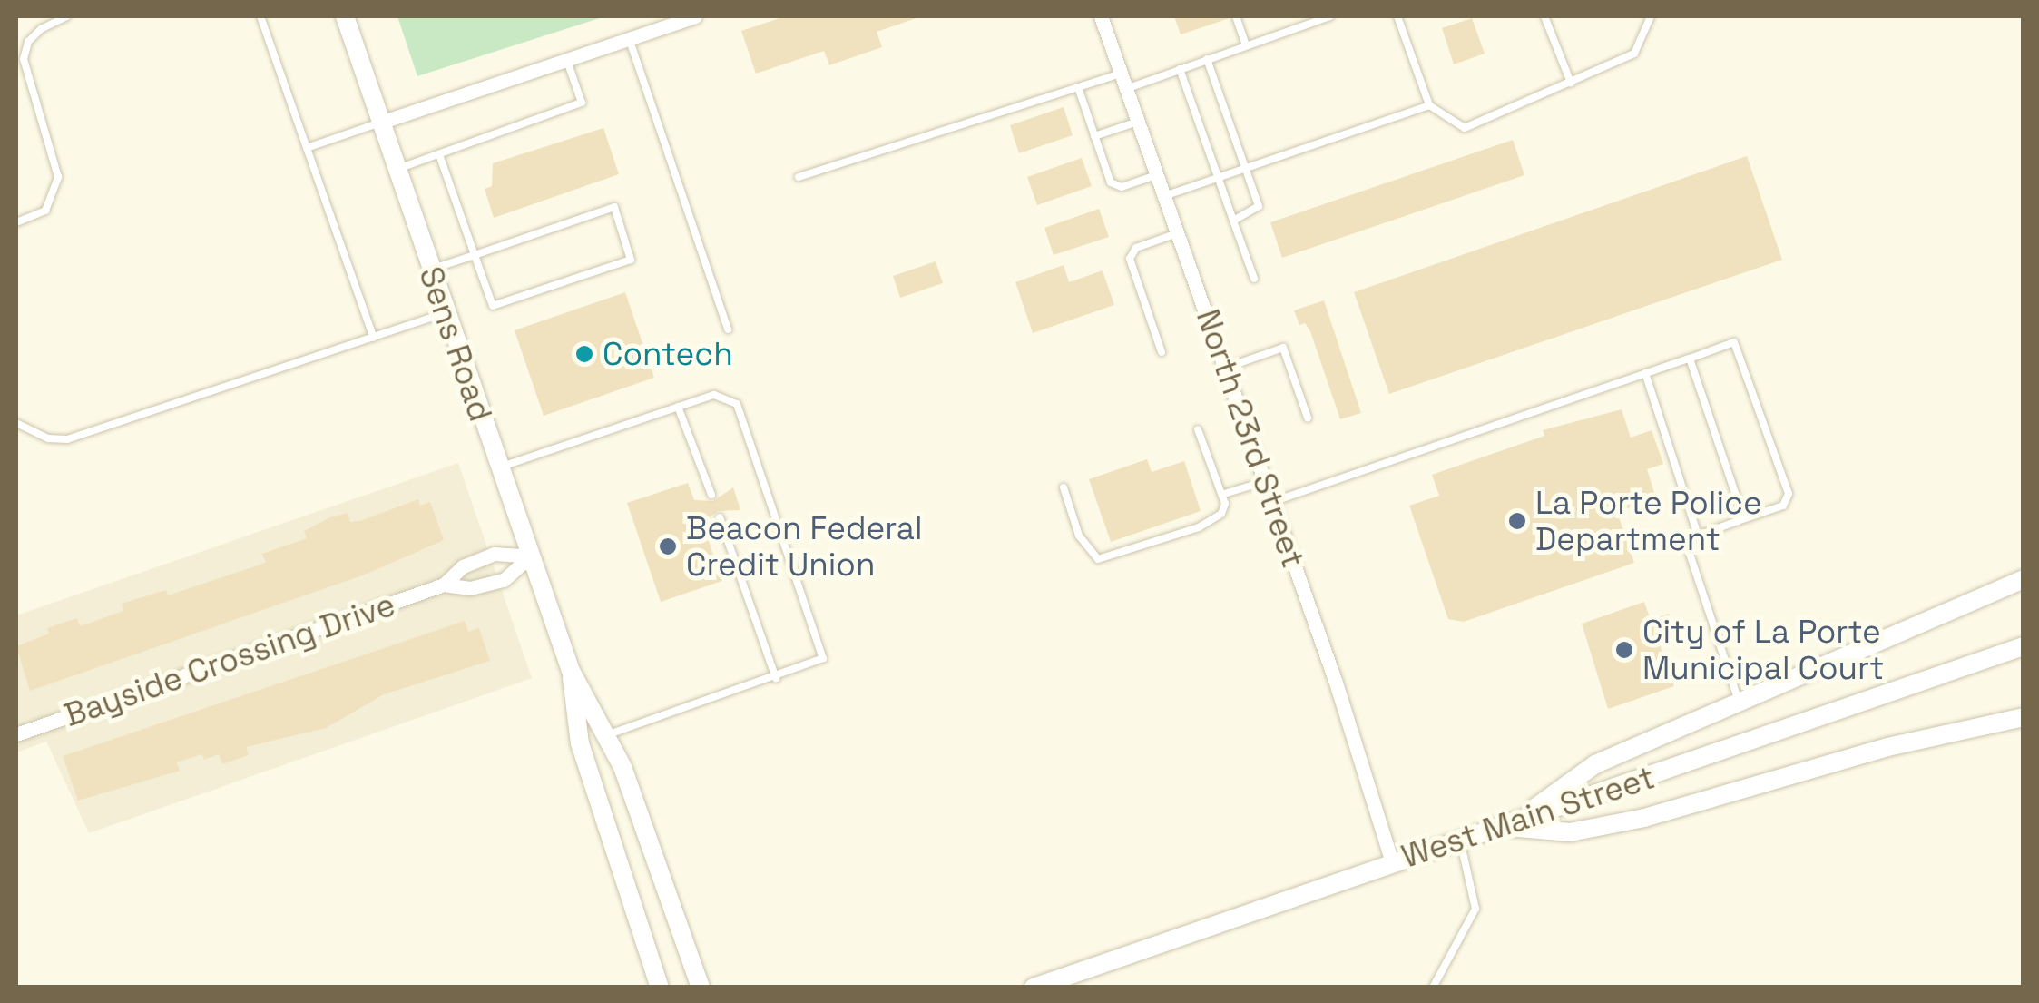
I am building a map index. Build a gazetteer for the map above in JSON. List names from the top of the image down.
{
  "streets": {
    "main road": ["Sens Road", "West Main Street"],
    "street": ["North 23rd Street", "Bayside Crossing Drive"]
  },
  "crossings": [
    ["Sens Road", "Bayside Crossing Drive"],
    ["North 23rd Street", "West Main Street"]
  ],
  "places": [
    "Contech",
    "La Porte Police Department",
    "Beacon Federal Credit Union",
    "City of La Porte Municipal Court"
  ]
}
